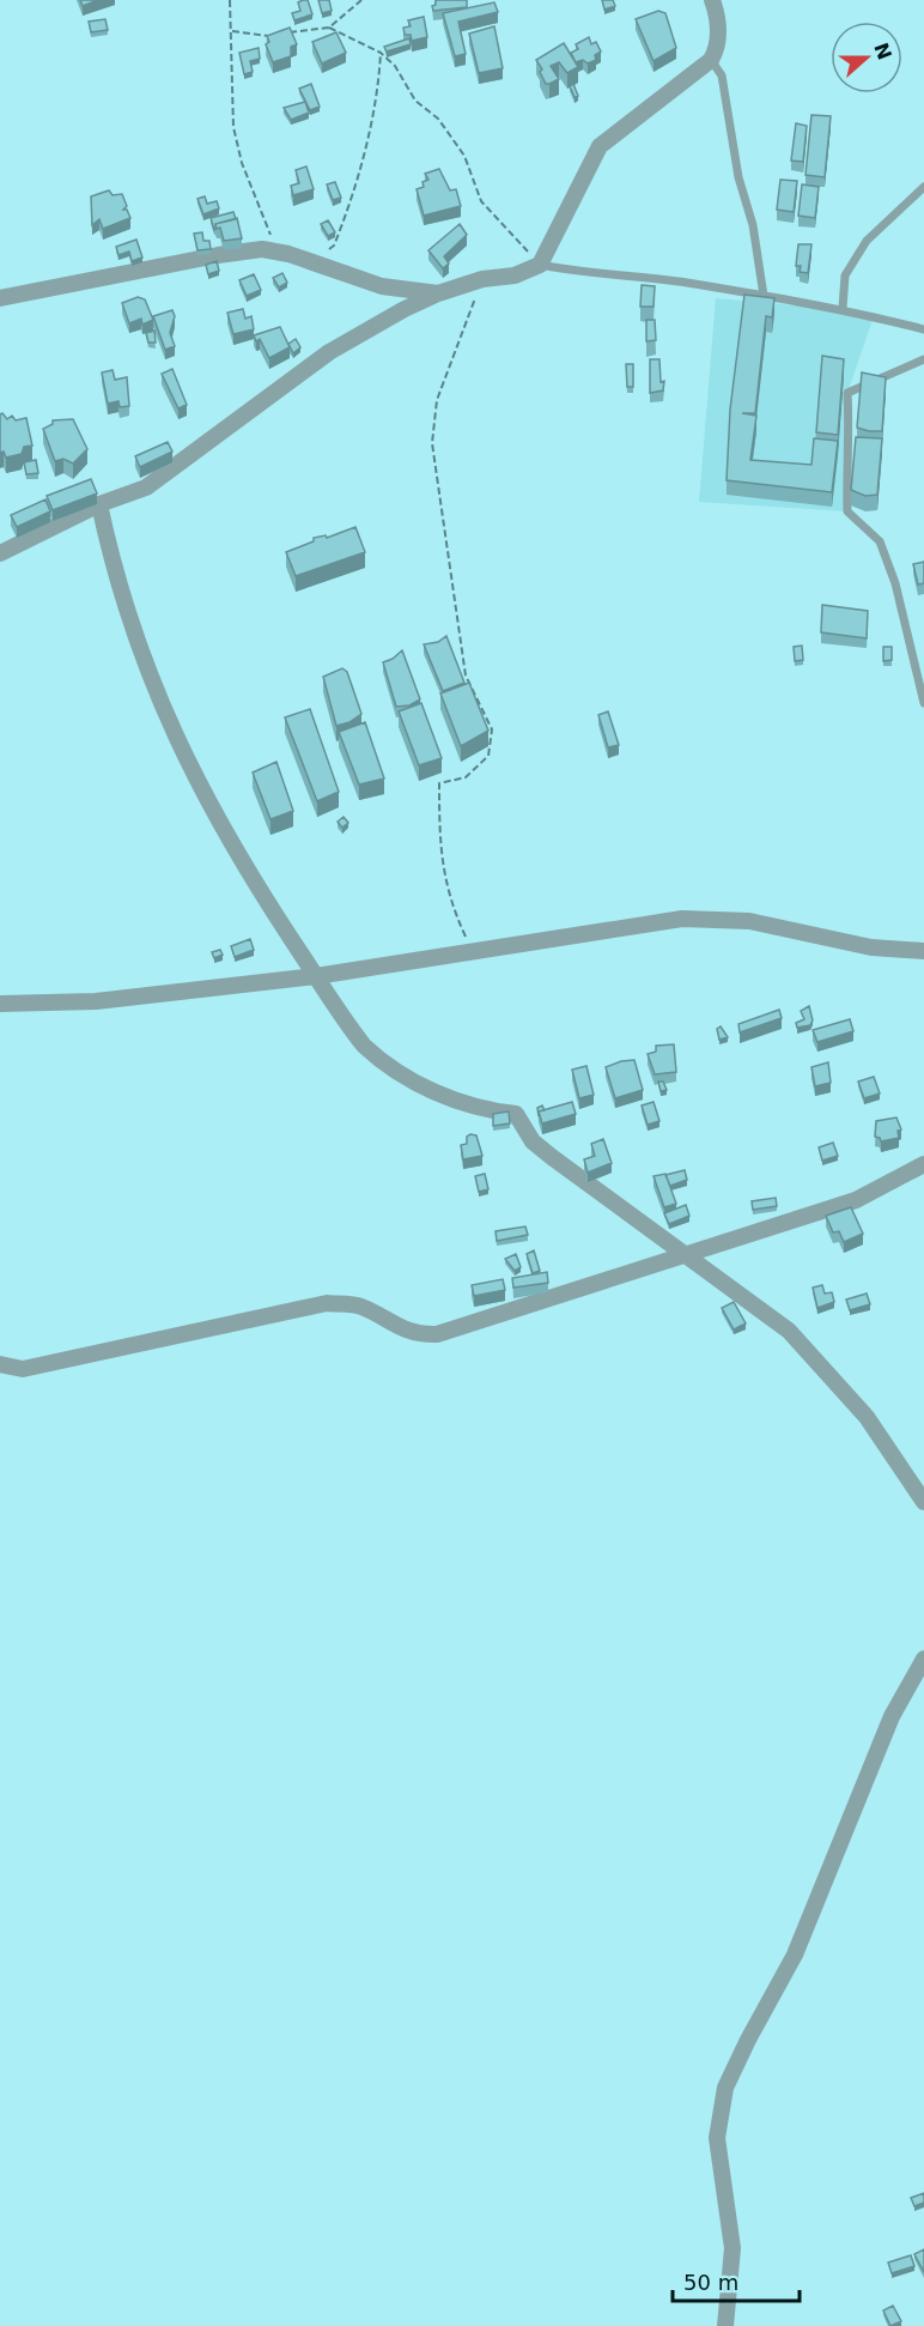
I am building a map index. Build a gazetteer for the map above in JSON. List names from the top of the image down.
{
  "scale_bar": "50 m",
  "north": "right"
}
